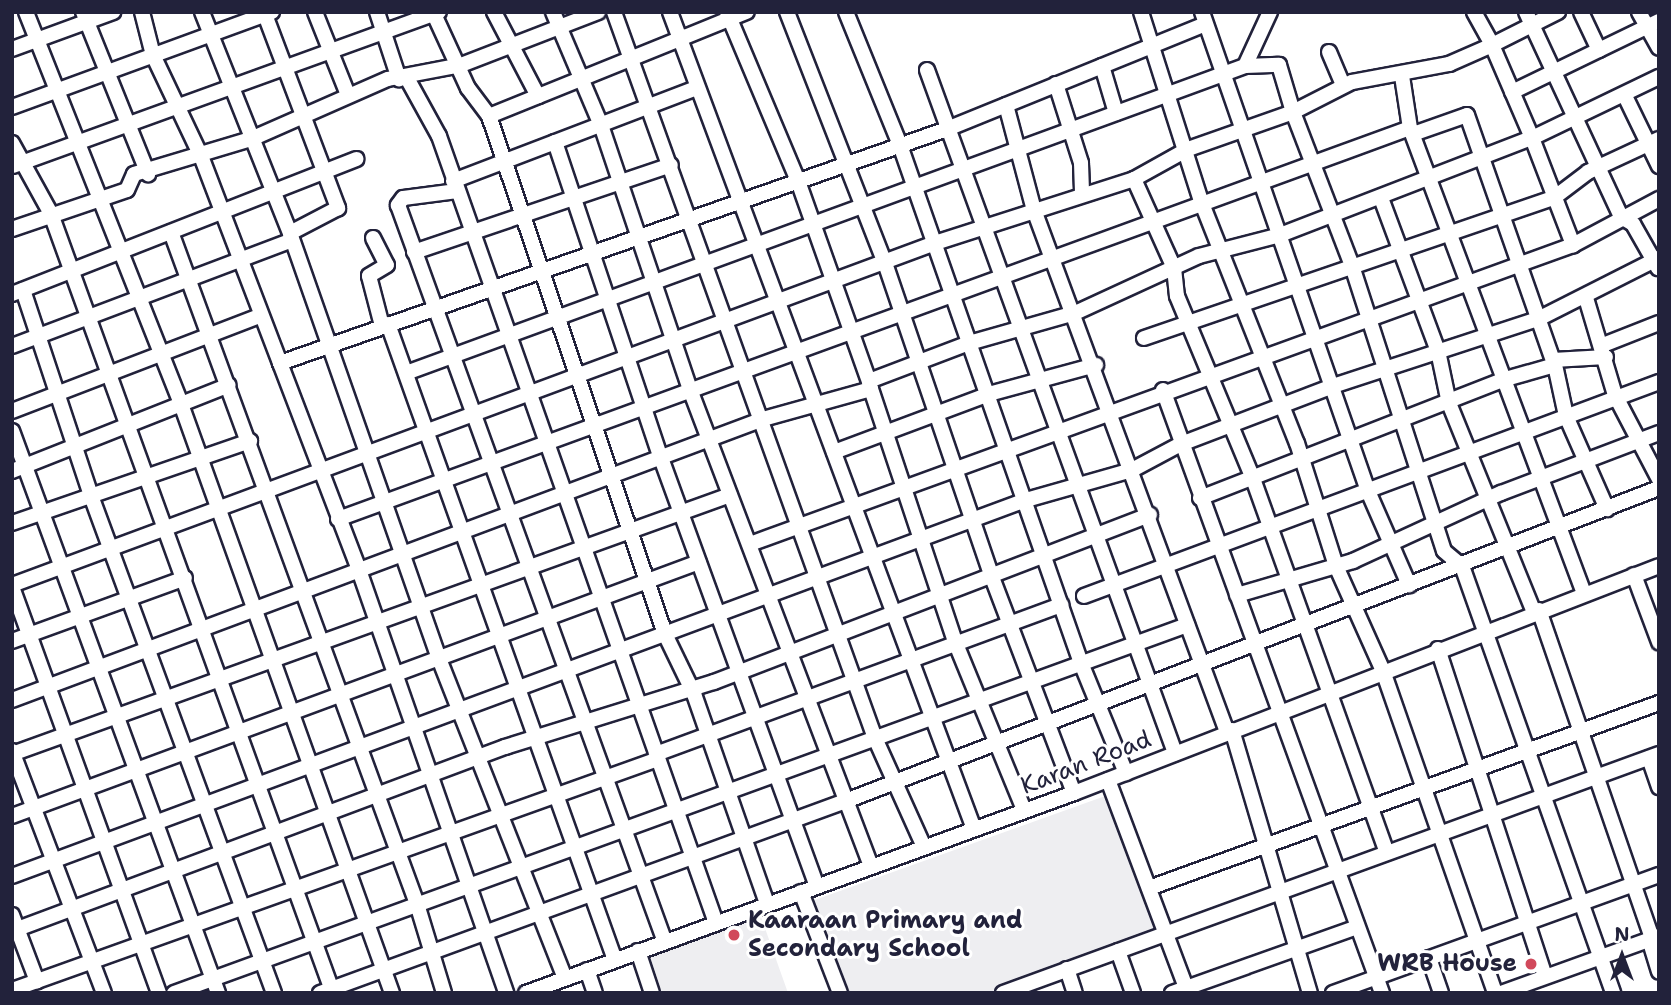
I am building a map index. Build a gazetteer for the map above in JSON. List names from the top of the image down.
{
  "streets": {
    "street": ["Karan Road"]
  },
  "places": ["Kaaraan Primary and Secondary School", "WRB House"],
  "north": "top"
}
